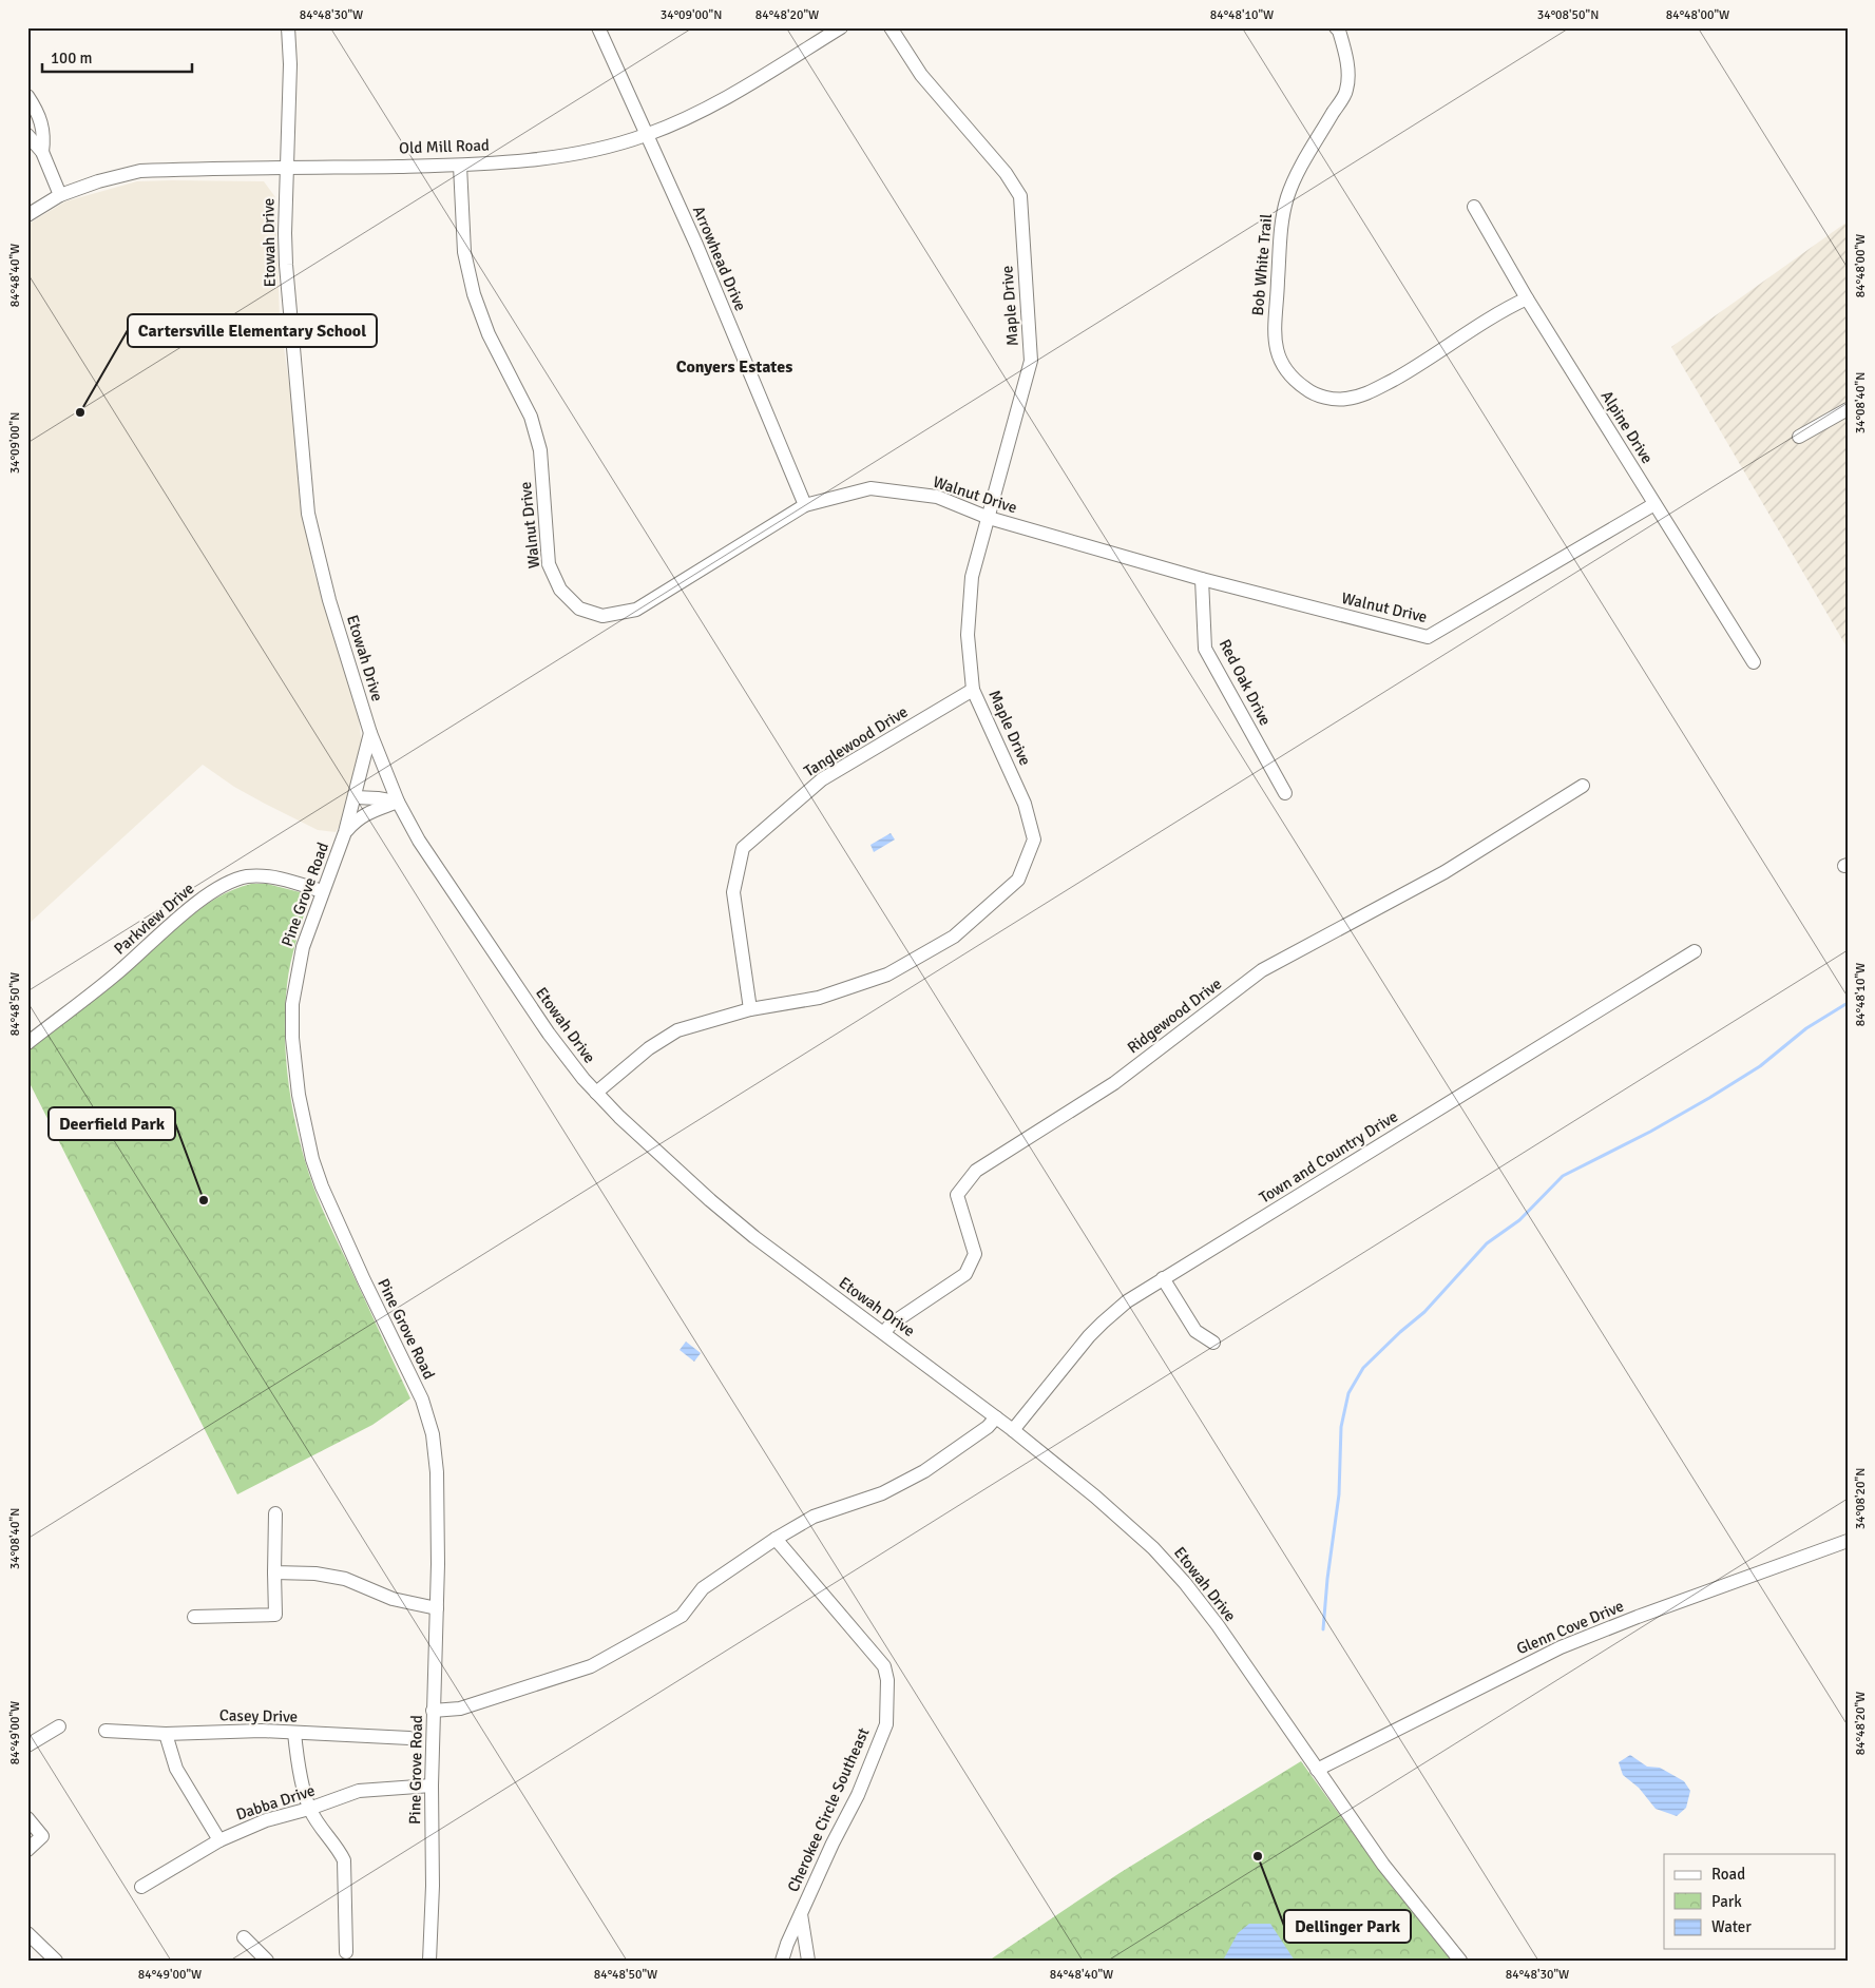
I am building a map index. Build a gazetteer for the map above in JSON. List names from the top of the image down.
{
  "streets": {
    "street": [
      "Old Mill Road",
      "Etowah Drive",
      "Arrowhead Drive",
      "Bob White Trail",
      "Maple Drive",
      "Alpine Drive",
      "Walnut Drive",
      "Red Oak Drive",
      "Tanglewood Drive",
      "Pine Grove Road",
      "Parkview Drive",
      "Ridgewood Drive",
      "Town and Country Drive",
      "Glenn Cove Drive",
      "Casey Drive",
      "Dabba Drive",
      "Cherokee Circle Southeast"
    ]
  },
  "crossings": [
    ["Old Mill Road", "Etowah Drive"],
    ["Old Mill Road", "Arrowhead Drive"],
    ["Old Mill Road", "Walnut Drive"],
    ["Etowah Drive", "Maple Drive"],
    ["Etowah Drive", "Pine Grove Road"],
    ["Etowah Drive", "Ridgewood Drive"],
    ["Etowah Drive", "Town and Country Drive"],
    ["Etowah Drive", "Glenn Cove Drive"],
    ["Arrowhead Drive", "Walnut Drive"],
    ["Bob White Trail", "Alpine Drive"],
    ["Maple Drive", "Walnut Drive"],
    ["Maple Drive", "Tanglewood Drive"],
    ["Alpine Drive", "Walnut Drive"],
    ["Walnut Drive", "Red Oak Drive"],
    ["Pine Grove Road", "Parkview Drive"],
    ["Pine Grove Road", "Dabba Drive"]
  ],
  "districts": ["Conyers Estates"],
  "places": ["Cartersville Elementary School", "Deerfield Park", "Dellinger Park"],
  "legend": ["Road", "Park", "Water"],
  "scale_bar": "100 m",
  "coordinates": [
    "84°48'30\"W",
    "34°09'00\"N",
    "84°48'20\"W",
    "84°48'10\"W",
    "34°08'50\"N",
    "84°48'00\"W",
    "84°48'40\"W",
    "34°08'40\"N",
    "84°48'50\"W",
    "34°08'20\"N",
    "84°49'00\"W"
  ]
}
